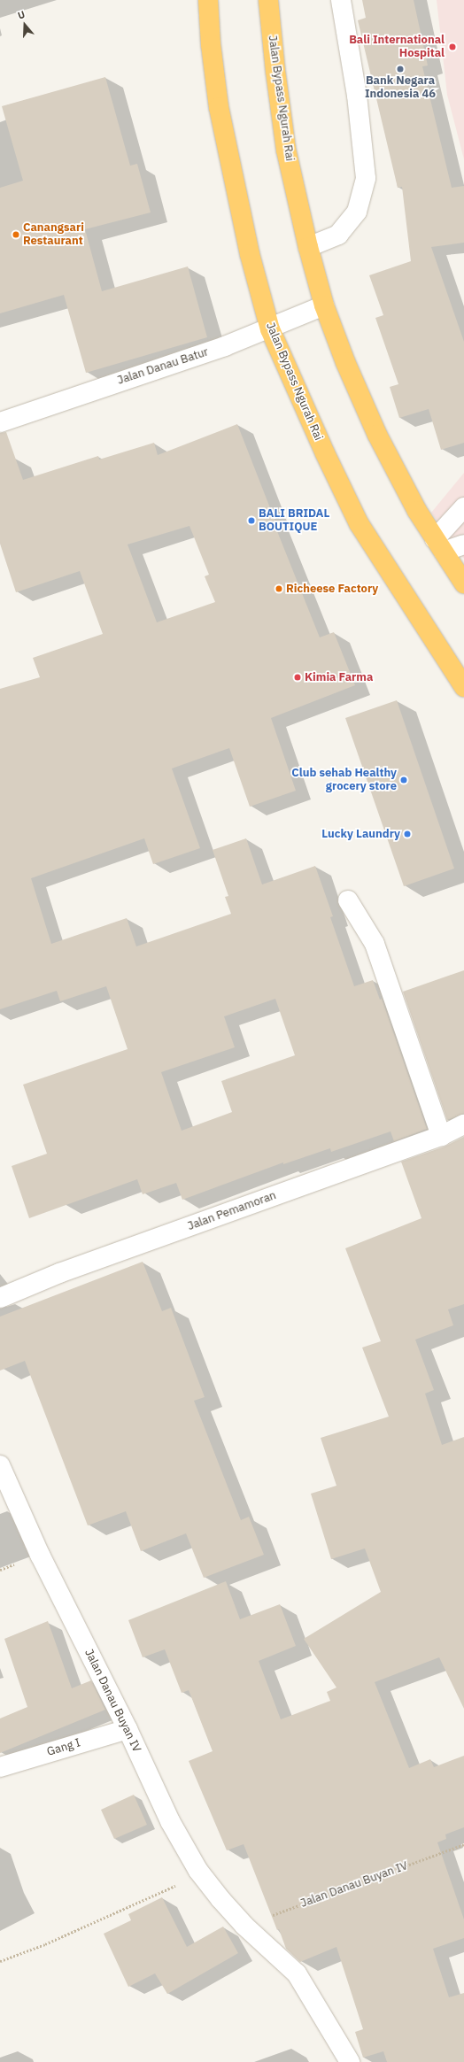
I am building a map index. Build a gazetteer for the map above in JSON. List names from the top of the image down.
{
  "streets": {
    "highway": ["Jalan Bypass Ngurah Rai"],
    "street": [
      "Jalan Danau Batur",
      "Jalan Pemamoran",
      "Jalan Danau Buyan IV",
      "Gang I"
    ]
  },
  "crossings": [
    ["Jalan Bypass Ngurah Rai", "Jalan Danau Batur"],
    ["Jalan Danau Buyan IV", "Gang I"]
  ],
  "places": [
    "Bali International Hospital",
    "Bank Negara Indonesia 46",
    "Canangsari Restaurant",
    "BALI BRIDAL BOUTIQUE",
    "Richeese Factory",
    "Kimia Farma",
    "Club sehab Healthy grocery store",
    "Lucky Laundry"
  ],
  "north": "top"
}
